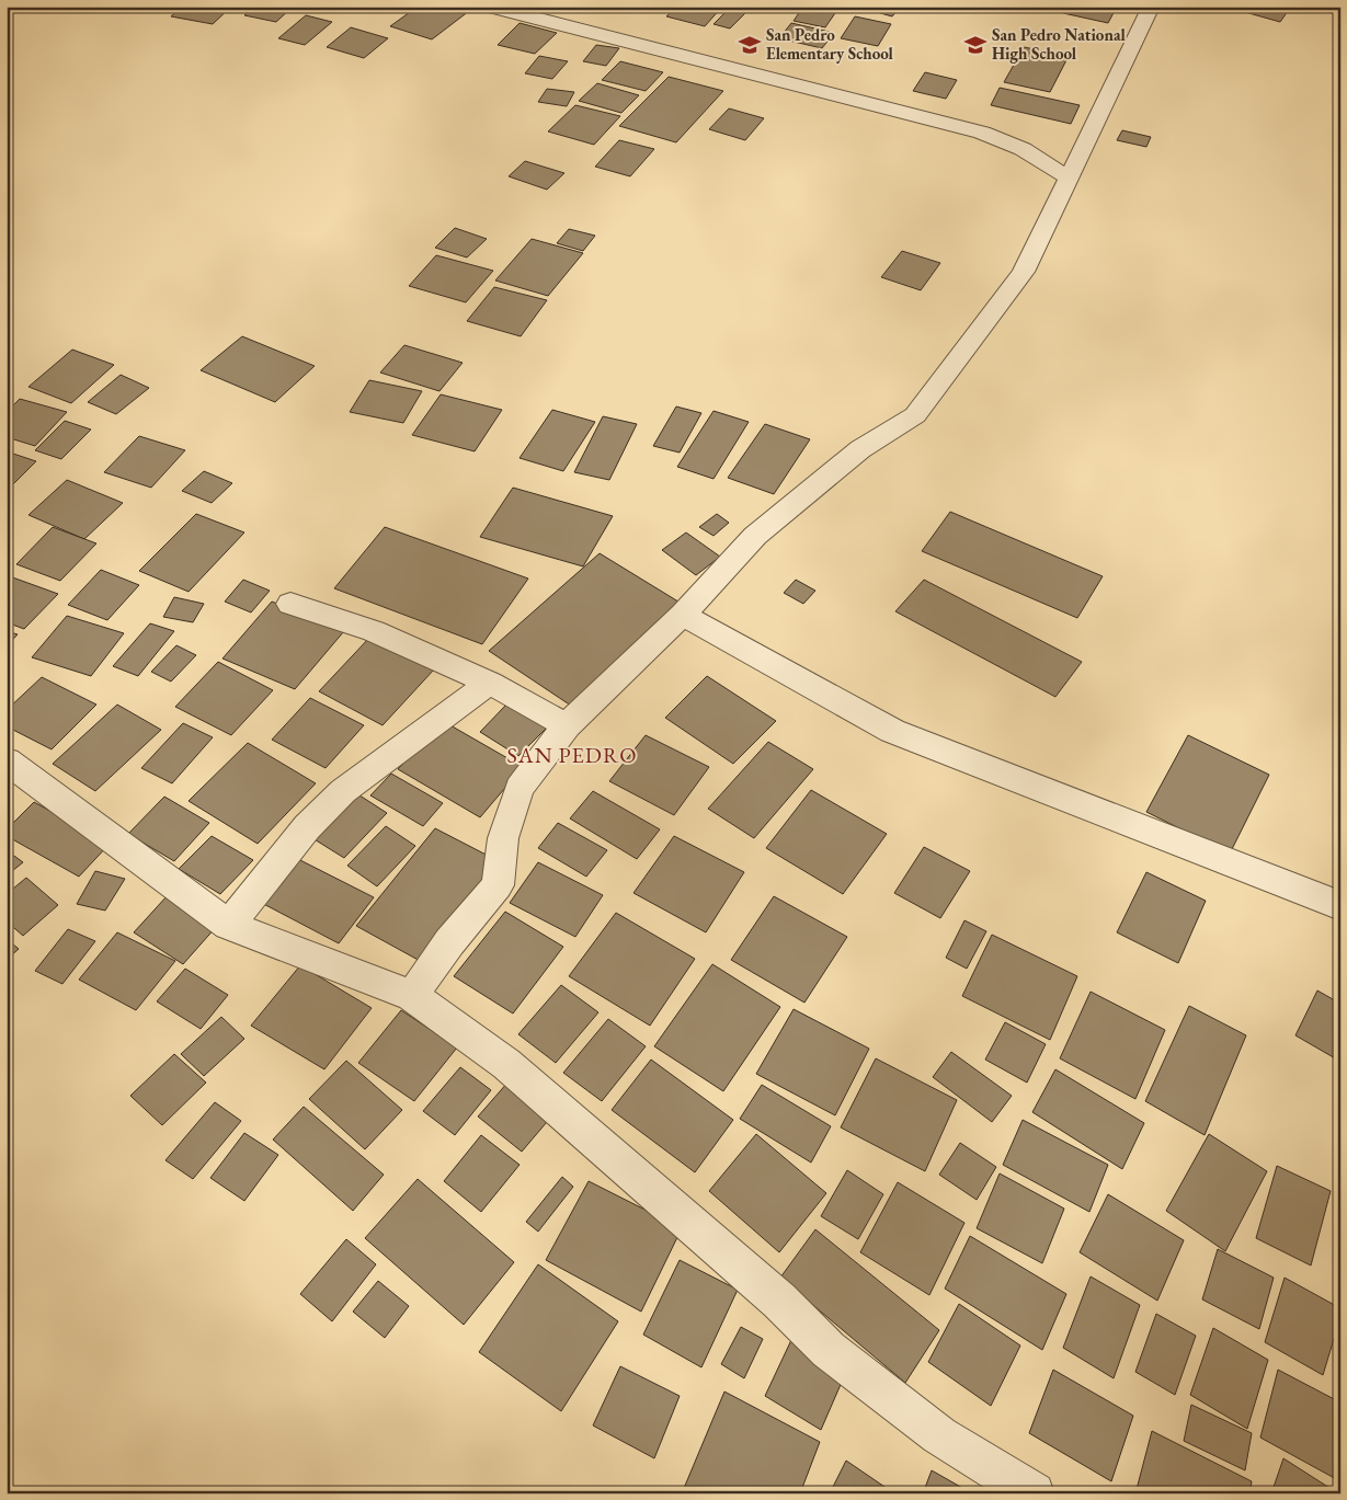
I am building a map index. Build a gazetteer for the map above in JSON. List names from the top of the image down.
{
  "districts": ["SAN PEDRO"],
  "places": {
    "school or university": ["San Pedro Elementary School", "San Pedro National High School"]
  }
}
